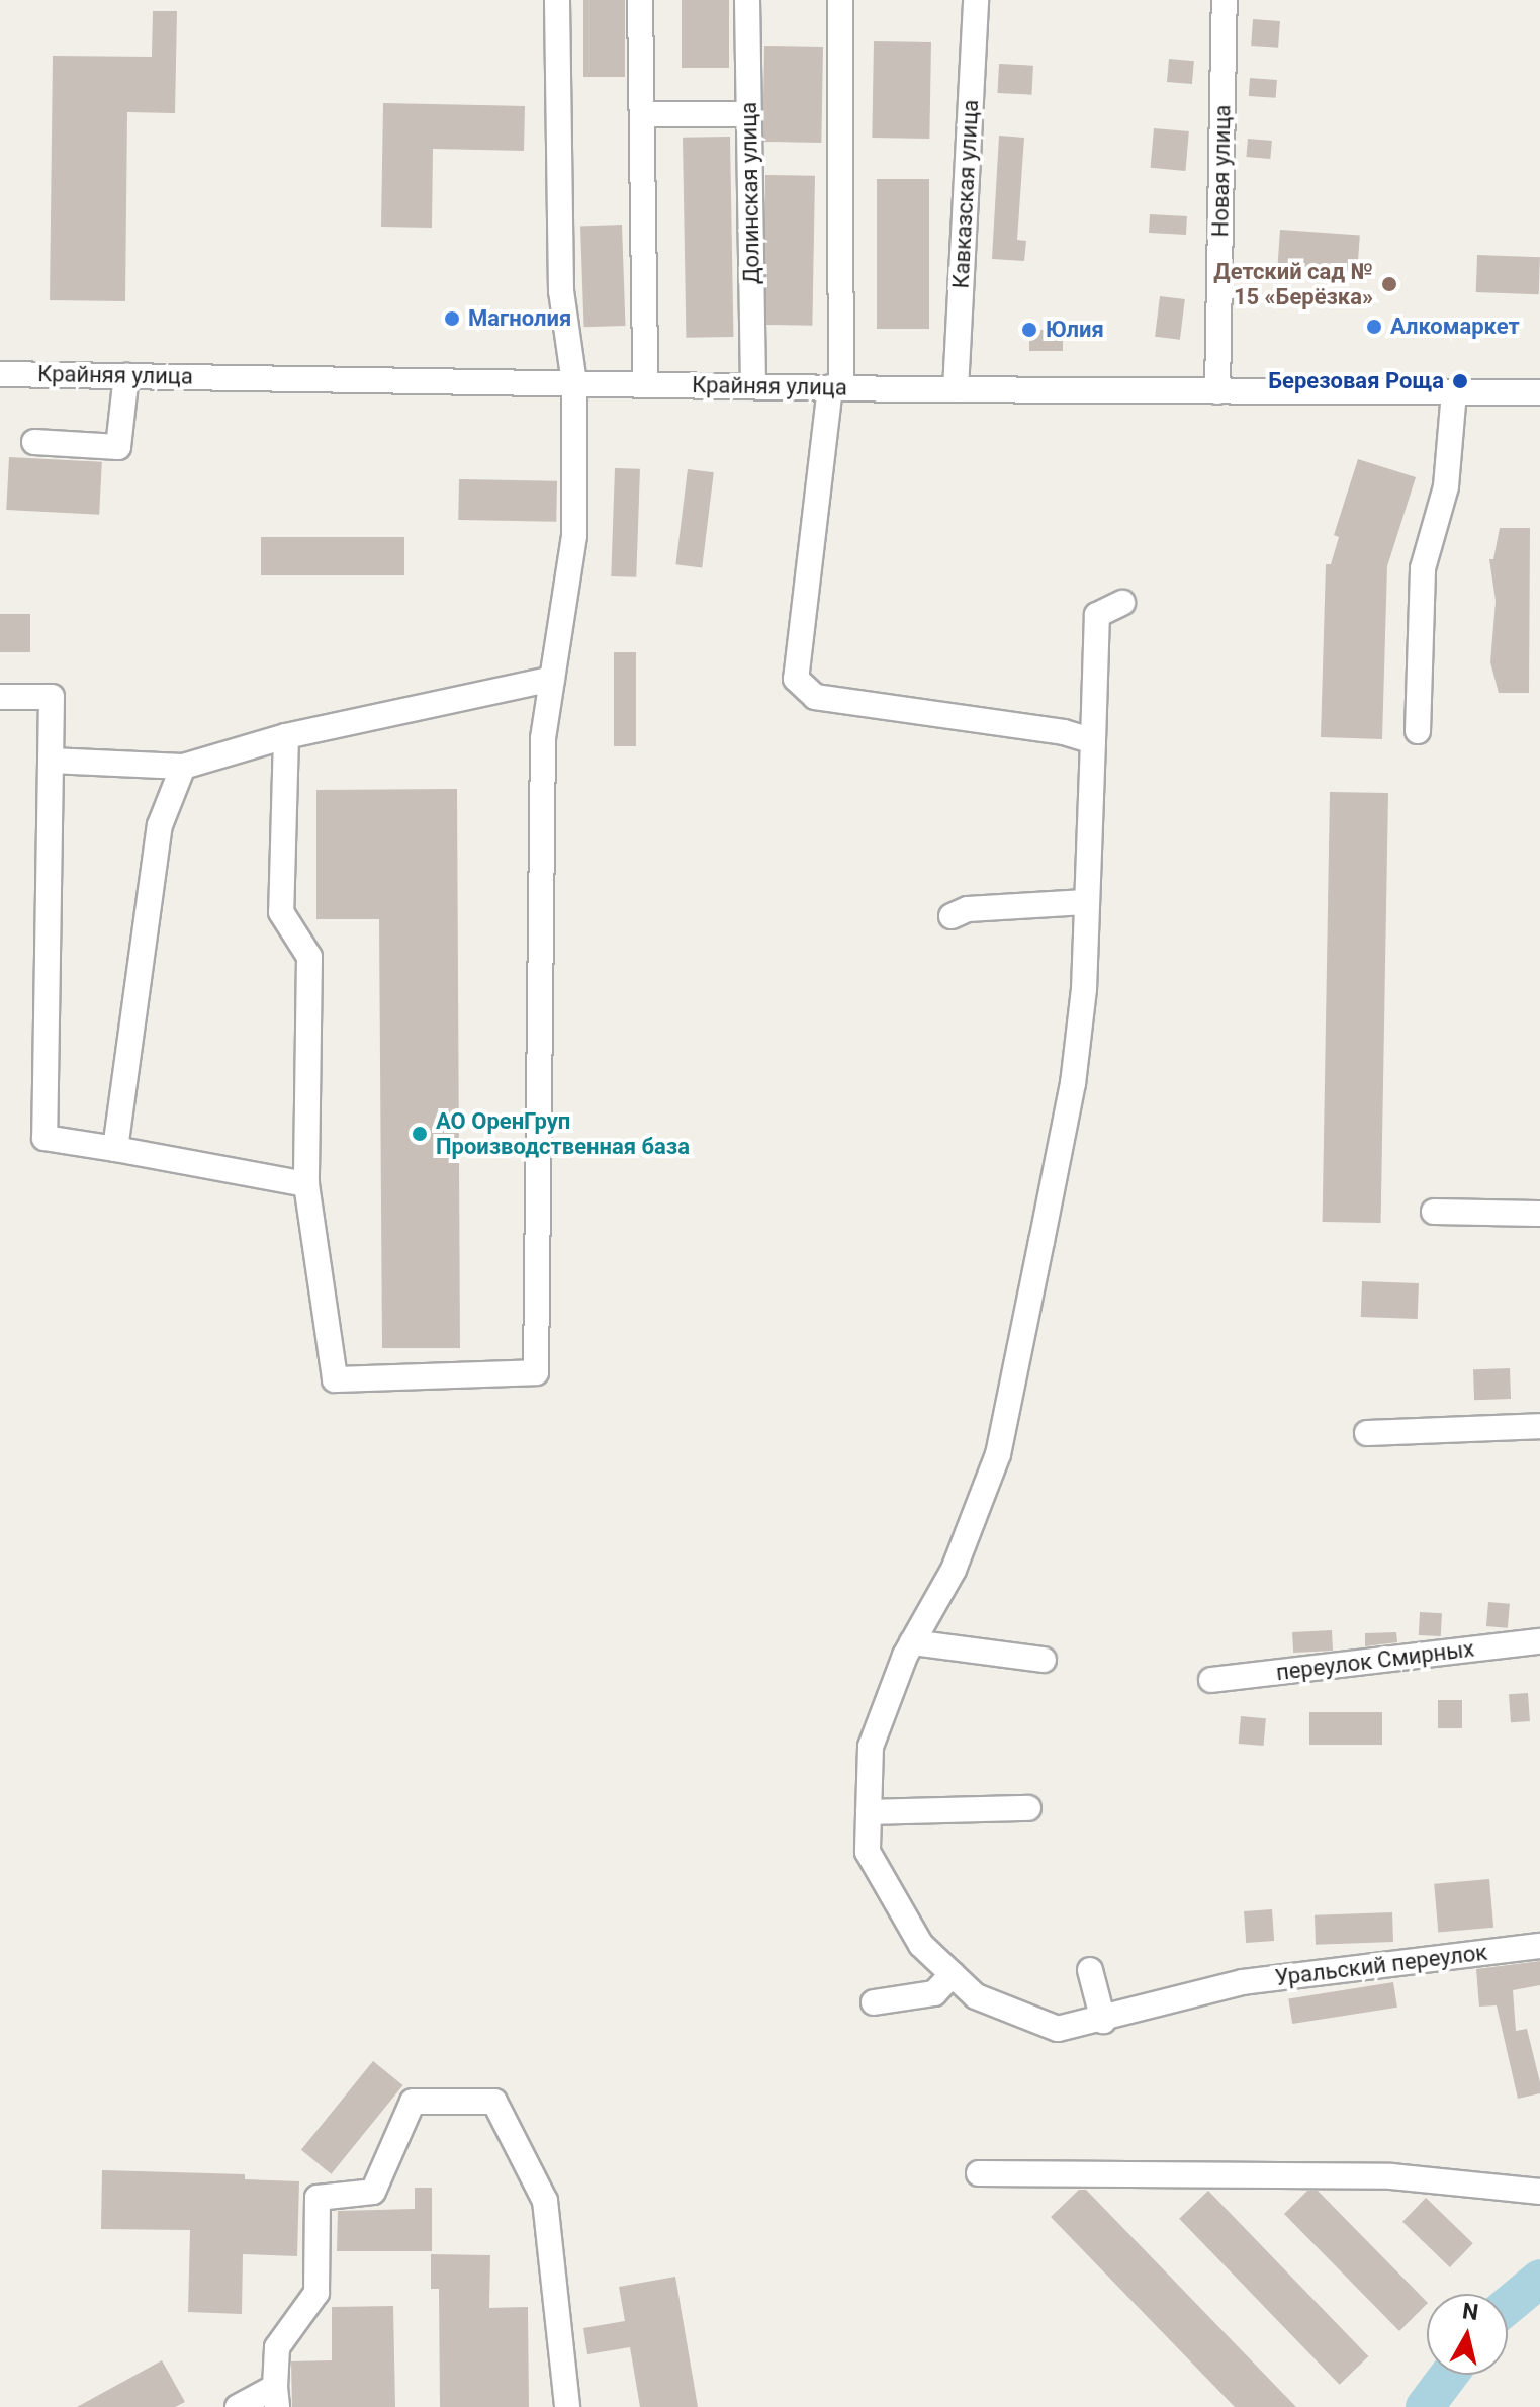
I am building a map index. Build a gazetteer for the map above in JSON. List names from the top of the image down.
{
  "streets": {
    "street": [
      "Новая улица",
      "Долинская улица",
      "Кавказская улица",
      "Крайняя улица",
      "переулок Смирных",
      "Уральский переулок"
    ]
  },
  "crossings": [
    ["Новая улица", "Крайняя улица"],
    ["Долинская улица", "Крайняя улица"],
    ["Кавказская улица", "Крайняя улица"]
  ],
  "places": [
    "Детский сад № 15 «Берёзка»",
    "Магнолия",
    "Алкомаркет",
    "Юлия",
    "Березовая Роща",
    "АО ОренГруп Производственная база"
  ],
  "north": "top"
}
